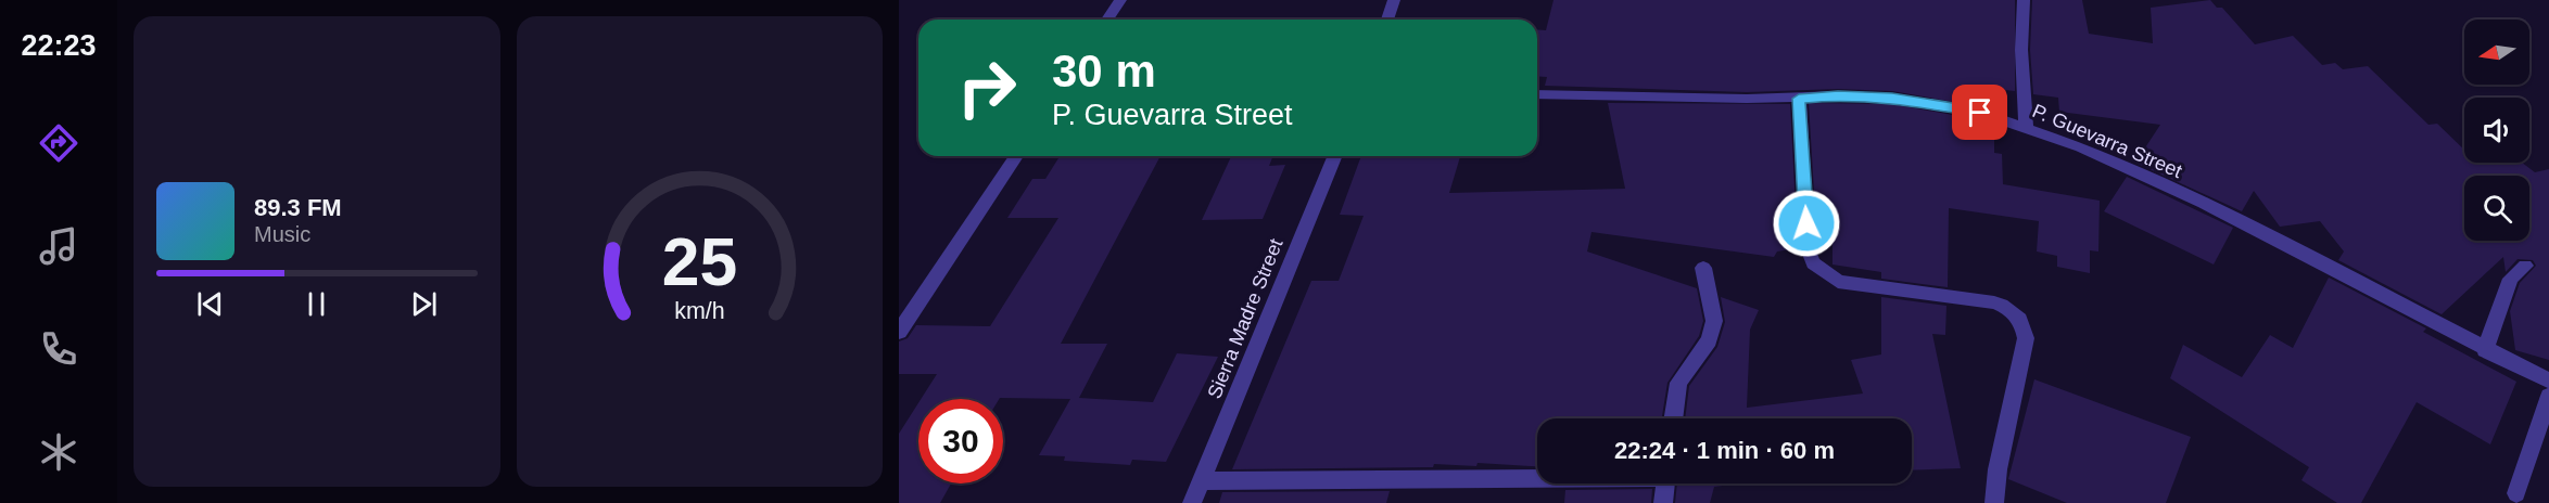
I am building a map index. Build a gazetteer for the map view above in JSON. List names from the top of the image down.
{
  "streets": {
    "street": ["P. Guevarra Street", "Sierra Madre Street"]
  },
  "north": "left",
  "page": {
    "tabs": "22:23",
    "turn": ["30 m", "P. Guevarra Street"],
    "song": ["89.3 FM", "Music"],
    "limit": "30",
    "trip": "22:24 · 1 min · 60 m",
    "gauge": ["25", "km/h"]
  }
}
